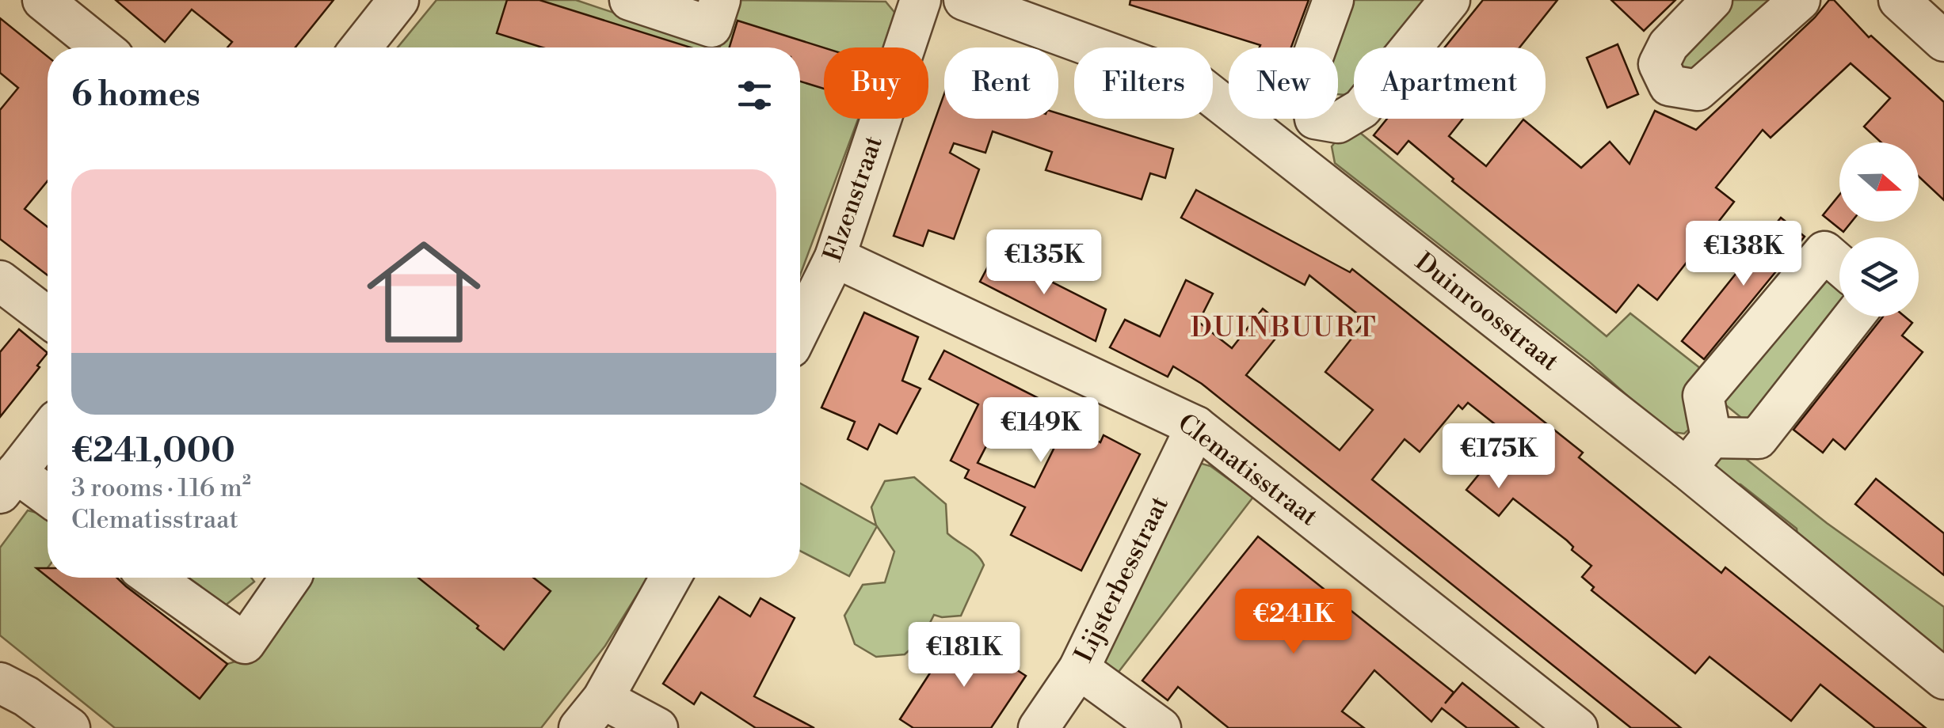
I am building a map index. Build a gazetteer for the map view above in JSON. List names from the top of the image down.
{
  "streets": {
    "street": [
      "Elzenstraat",
      "Duinroosstraat",
      "Clematisstraat",
      "Lijsterbesstraat"
    ]
  },
  "crossings": [
    ["Elzenstraat", "Clematisstraat"],
    ["Clematisstraat", "Lijsterbesstraat"]
  ],
  "districts": ["DUINBUURT"],
  "north": "right",
  "page": {
    "chip": [
      "Buy",
      "Rent",
      "Filters",
      "New",
      "Apartment"
    ],
    "heading": "6 homes",
    "list": [
      {
        "name": "€241,000",
        "note": "3 rooms · 116 m² · Clematisstraat"
      }
    ],
    "price": [
      "€138K",
      "€135K",
      "€149K",
      "€175K",
      "€241K",
      "€181K"
    ]
  }
}
